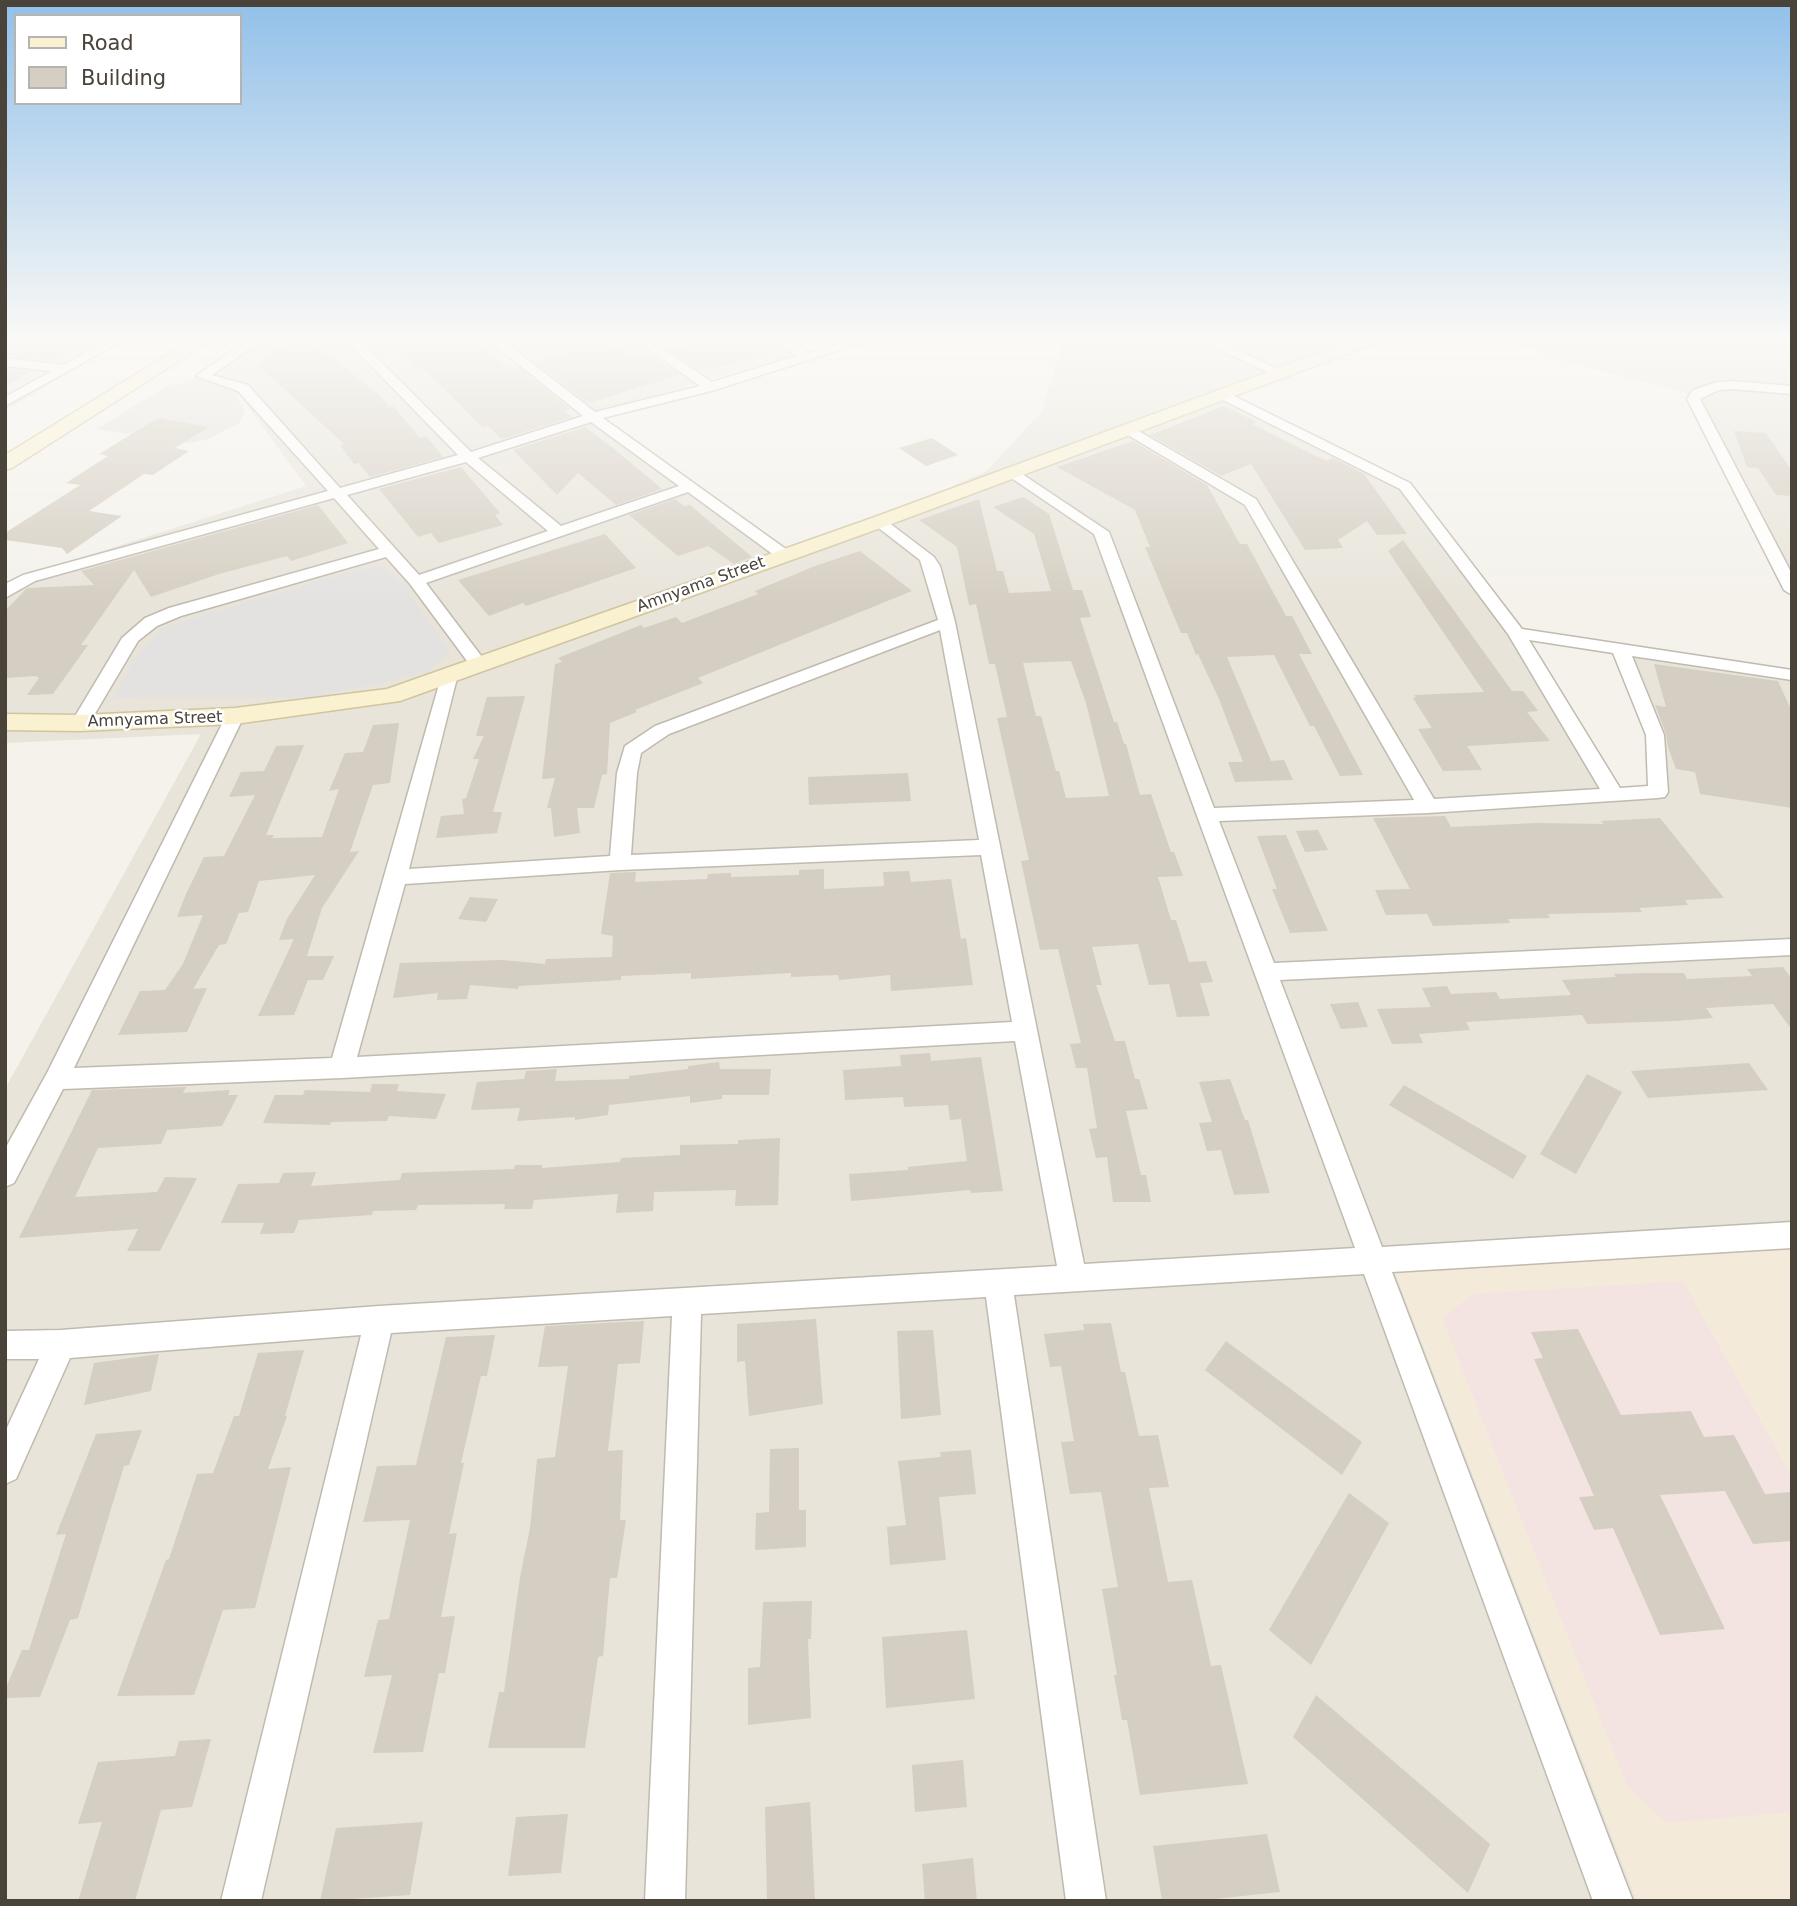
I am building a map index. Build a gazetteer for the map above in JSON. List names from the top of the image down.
{
  "streets": {
    "street": ["Amnyama Street"]
  },
  "legend": ["Road", "Building"]
}
